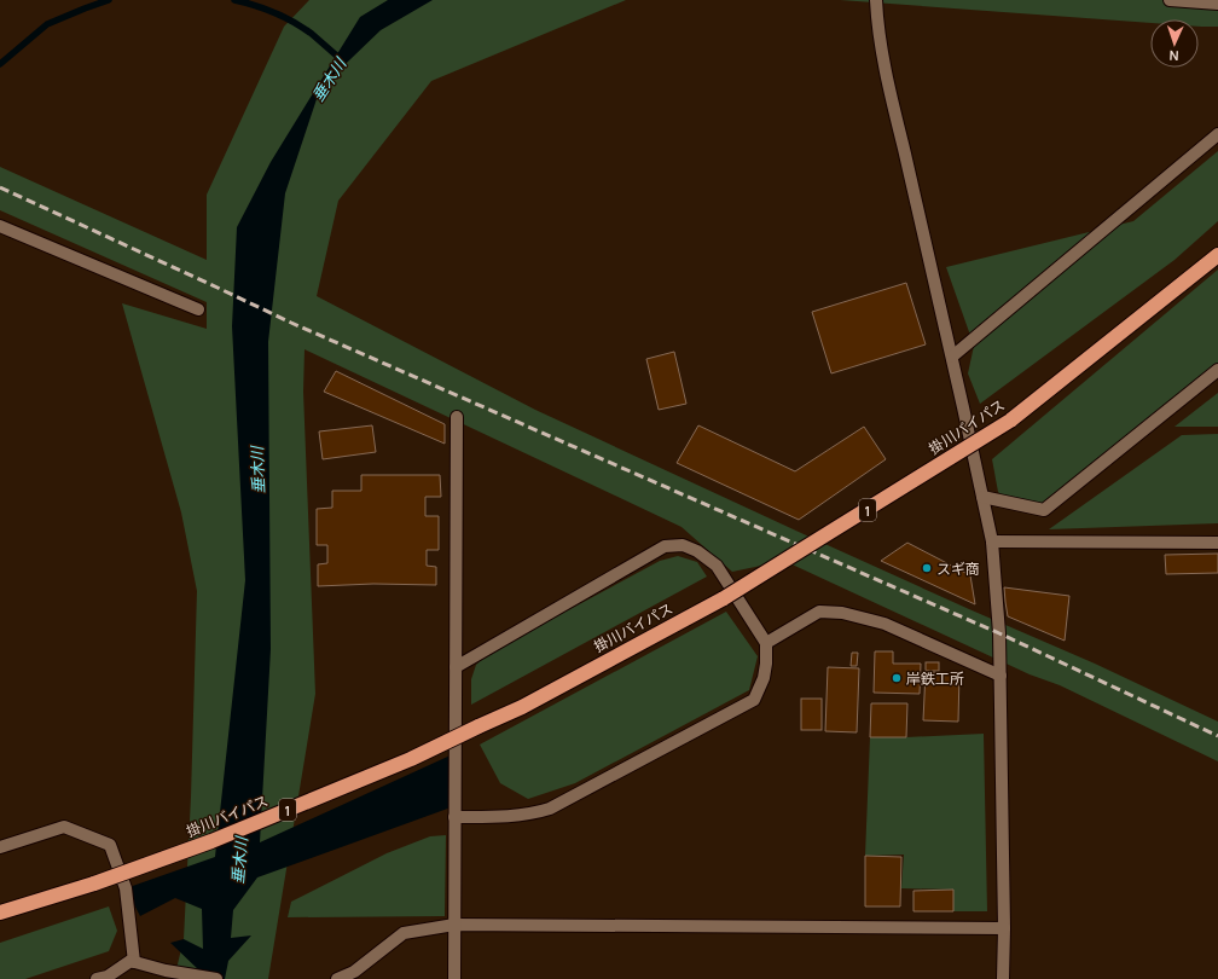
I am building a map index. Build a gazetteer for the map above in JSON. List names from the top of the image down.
{
  "streets": {
    "highway": ["掛川バイパス", "1"]
  },
  "water": ["垂木川"],
  "places": ["スギ商", "岸鉄工所"],
  "north": "bottom"
}
